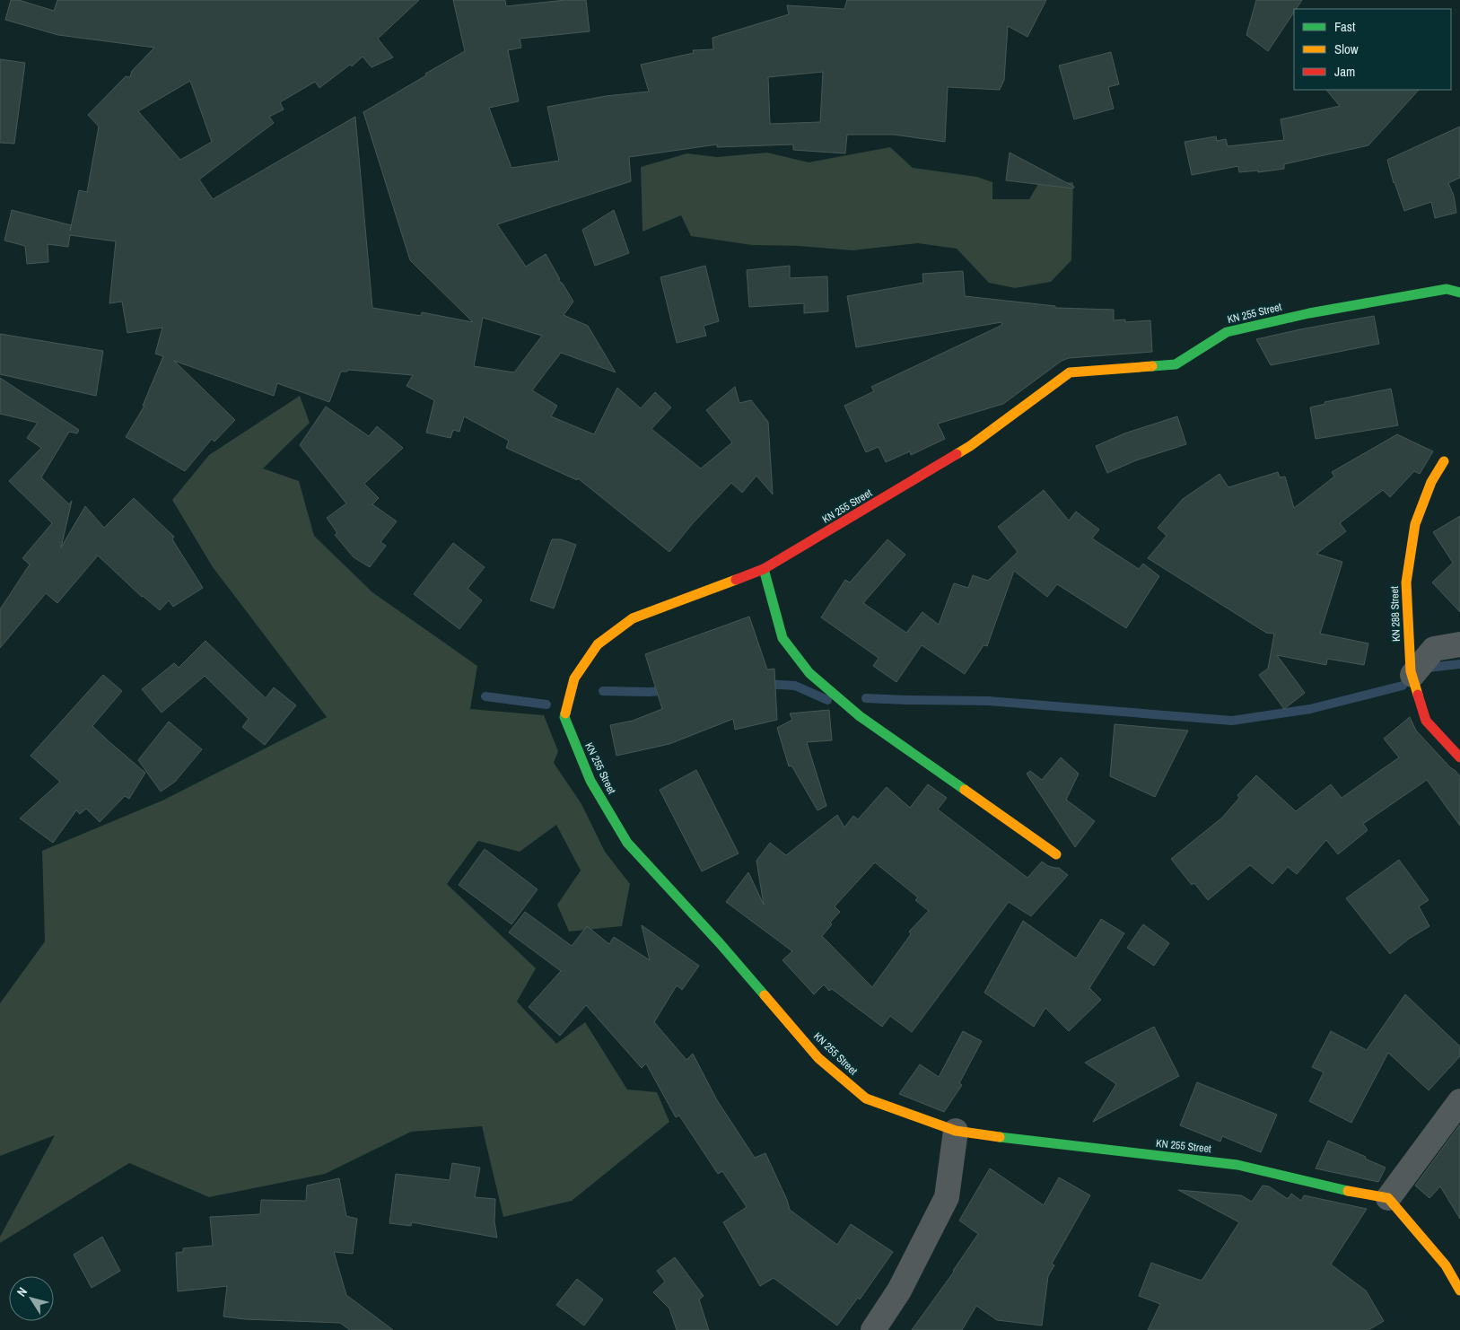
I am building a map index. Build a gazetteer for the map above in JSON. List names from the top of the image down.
{
  "streets": {
    "street": ["KN 255 Street", "KN 288 Street"]
  },
  "legend": ["Fast", "Slow", "Jam"],
  "north": "top left"
}
